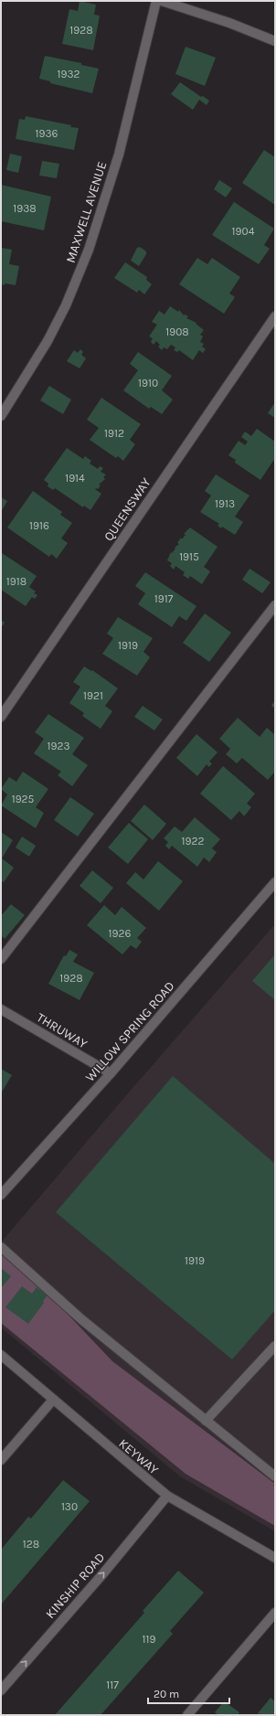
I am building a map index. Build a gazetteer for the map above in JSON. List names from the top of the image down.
{
  "streets": {
    "street": [
      "MAXWELL AVENUE",
      "QUEENSWAY",
      "THRUWAY",
      "WILLOW SPRING ROAD",
      "KEYWAY",
      "KINSHIP ROAD"
    ]
  },
  "crossings": [
    ["THRUWAY", "WILLOW SPRING ROAD"],
    ["KEYWAY", "KINSHIP ROAD"]
  ],
  "one_way": ["KINSHIP ROAD"],
  "house_numbers": [
    "1928",
    "1932",
    "1936",
    "1938",
    "1904",
    "1908",
    "1910",
    "1912",
    "1914",
    "1913",
    "1916",
    "1915",
    "1918",
    "1917",
    "1919",
    "1921",
    "1923",
    "1925",
    "1922",
    "1926",
    "1928",
    "1919",
    "130",
    "128",
    "119",
    "117"
  ],
  "scale_bar": "20 m"
}
